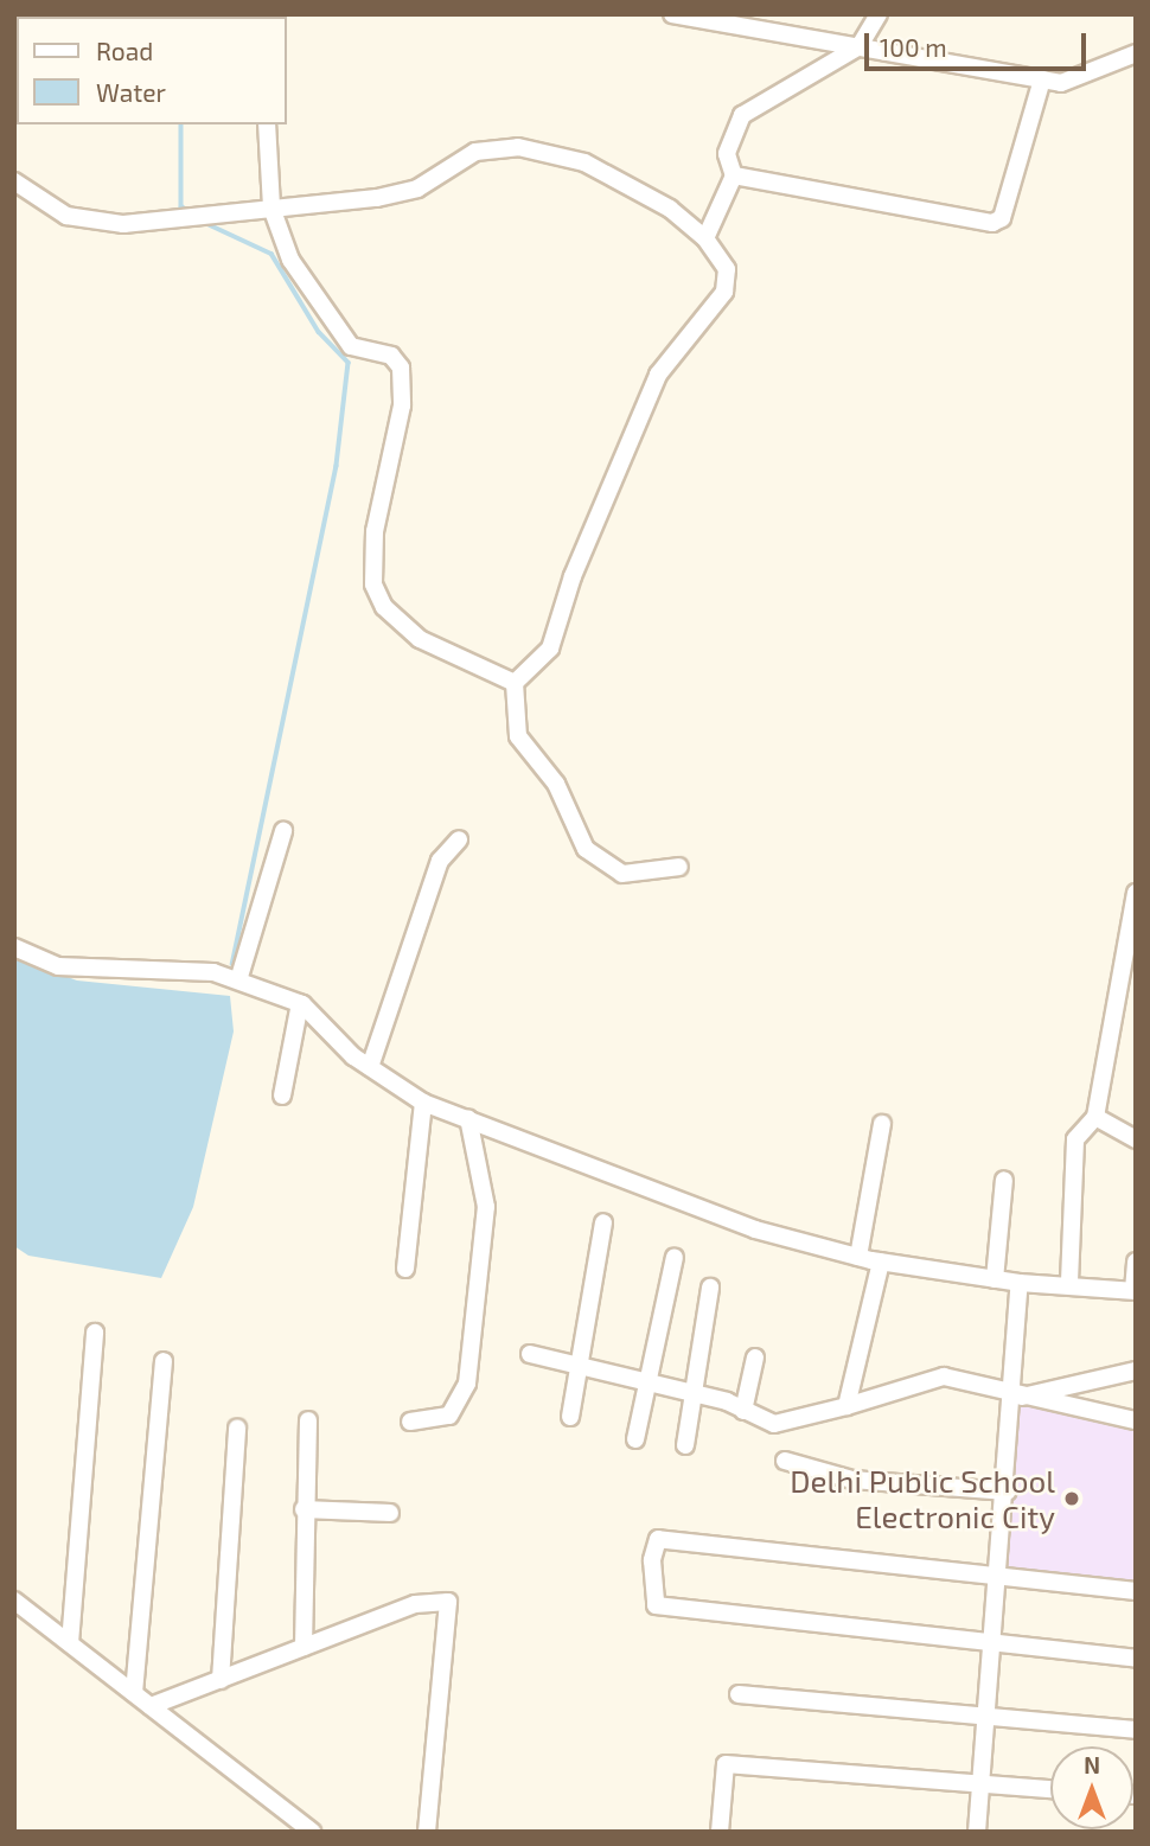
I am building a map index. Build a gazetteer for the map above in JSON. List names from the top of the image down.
{
  "places": ["Delhi Public School Electronic City"],
  "legend": ["Road", "Water"],
  "scale_bar": "100 m",
  "north": "top"
}
